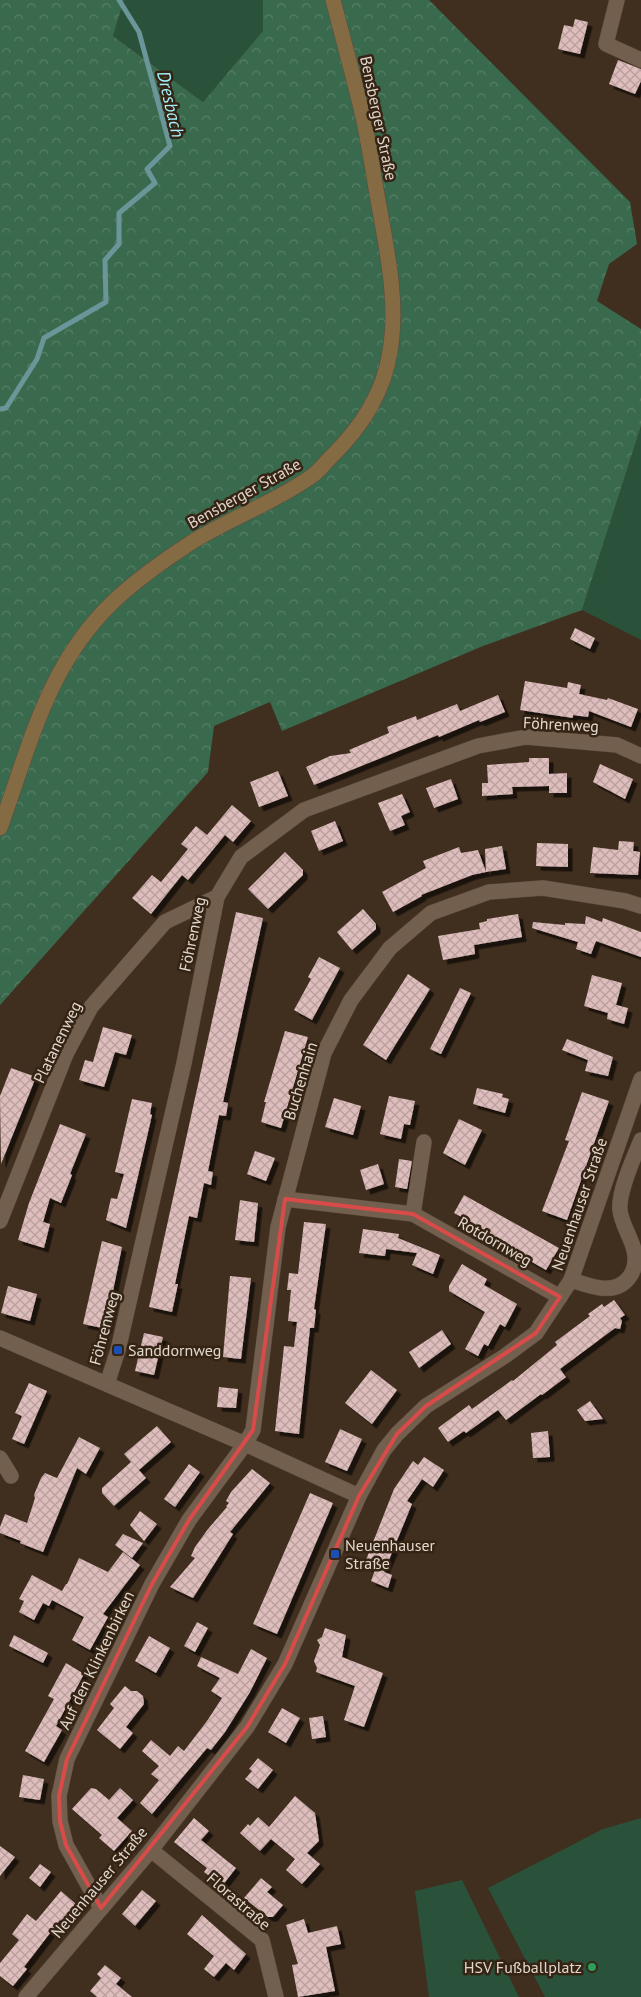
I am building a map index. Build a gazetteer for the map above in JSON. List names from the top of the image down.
{
  "streets": {
    "main road": ["Bensberger Straße"],
    "street": [
      "Föhrenweg",
      "Platanenweg",
      "Buchenhain",
      "Neuenhauser Straße",
      "Rotdornweg",
      "Auf den Klinkenbirken",
      "Florastraße"
    ]
  },
  "crossings": [
    ["Föhrenweg", "Platanenweg"],
    ["Buchenhain", "Rotdornweg"],
    ["Buchenhain", "Auf den Klinkenbirken"],
    ["Neuenhauser Straße", "Rotdornweg"],
    ["Neuenhauser Straße", "Auf den Klinkenbirken"],
    ["Neuenhauser Straße", "Florastraße"]
  ],
  "water": ["Dresbach"],
  "places": {
    "transit": ["Sanddornweg", "Neuenhauser Straße"],
    "other": ["HSV Fußballplatz"]
  }
}
